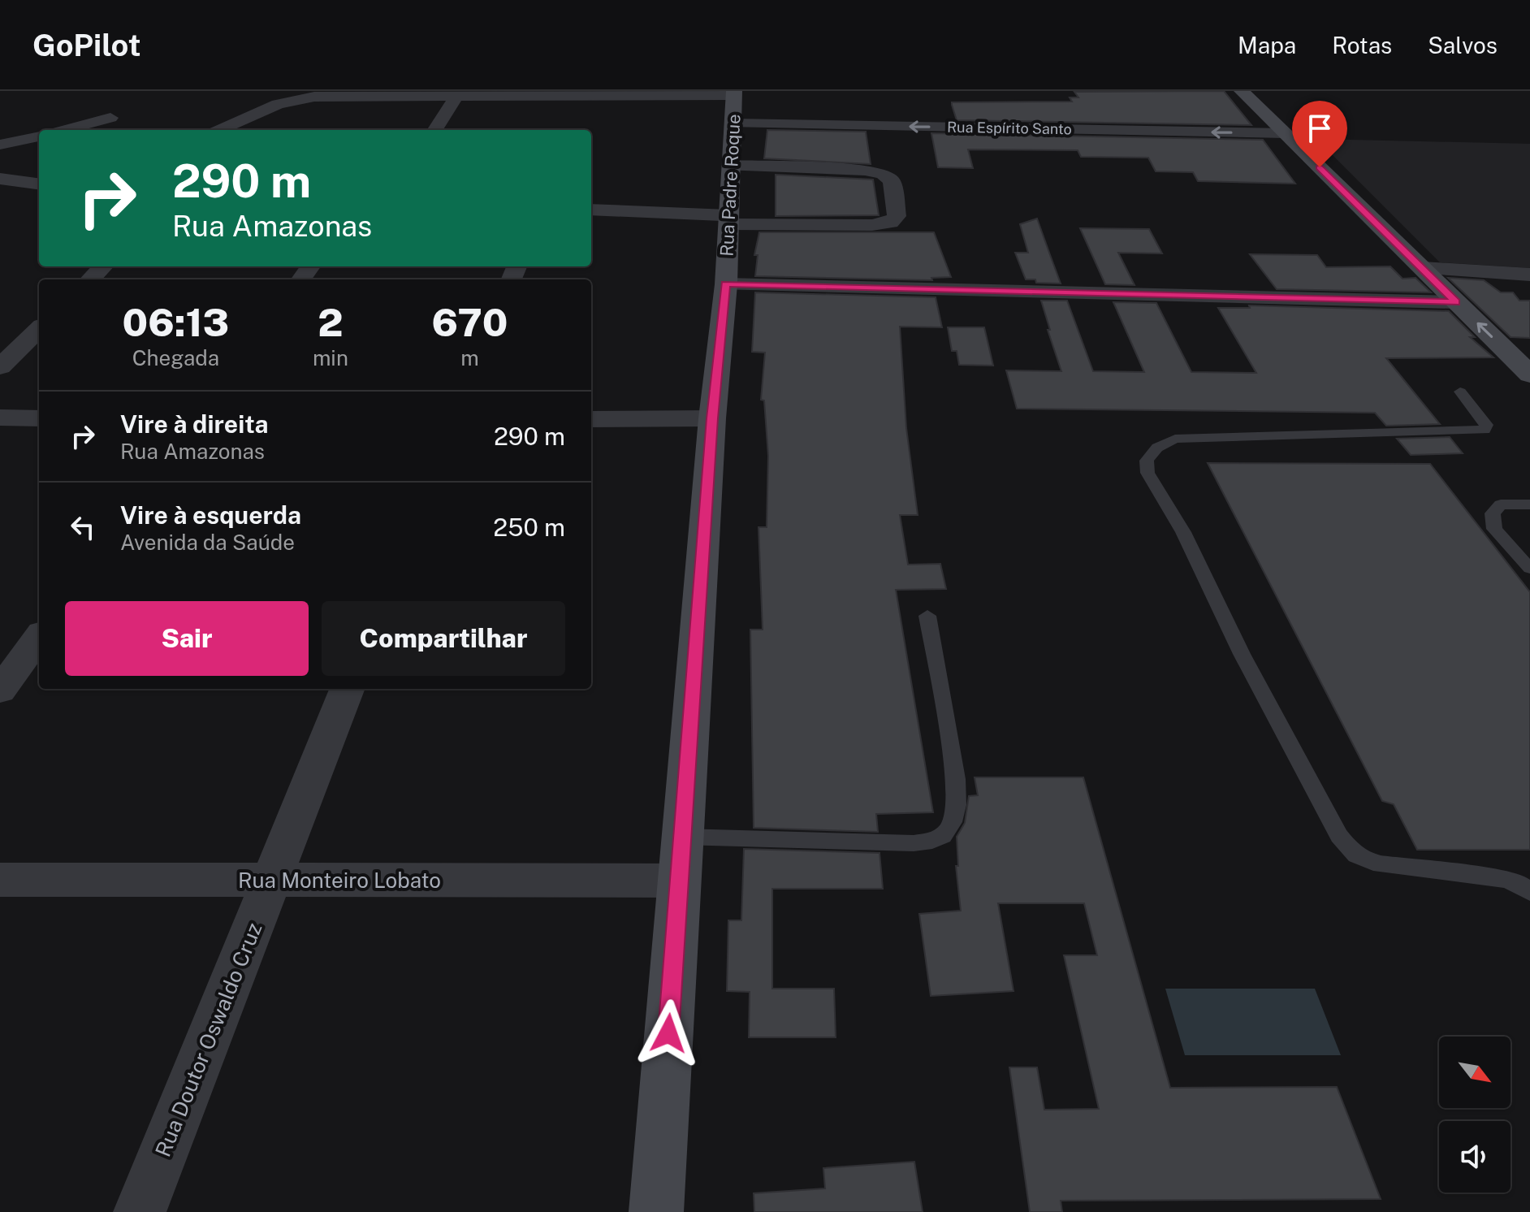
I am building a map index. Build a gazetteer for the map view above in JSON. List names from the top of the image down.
{
  "streets": {
    "street": [
      "Rua Espírito Santo",
      "Rua Padre Roque",
      "Rua Monteiro Lobato",
      "Rua Doutor Oswaldo Cruz"
    ]
  },
  "crossings": [
    ["Rua Espírito Santo", "Rua Padre Roque"],
    ["Rua Padre Roque", "Rua Monteiro Lobato"],
    ["Rua Monteiro Lobato", "Rua Doutor Oswaldo Cruz"]
  ],
  "north": "bottom right",
  "page": {
    "header": "GoPilot",
    "nav": ["Mapa", "Rotas", "Salvos"],
    "turn": ["290 m", "Rua Amazonas"],
    "eta": [
      "06:13",
      "Chegada",
      "2",
      "min",
      "670",
      "m"
    ],
    "list": [
      {
        "name": "Vire à direita",
        "note": "Rua Amazonas",
        "value": "290 m"
      },
      {
        "name": "Vire à esquerda",
        "note": "Avenida da Saúde",
        "value": "250 m"
      }
    ],
    "buttons": ["Sair", "Compartilhar"]
  }
}
